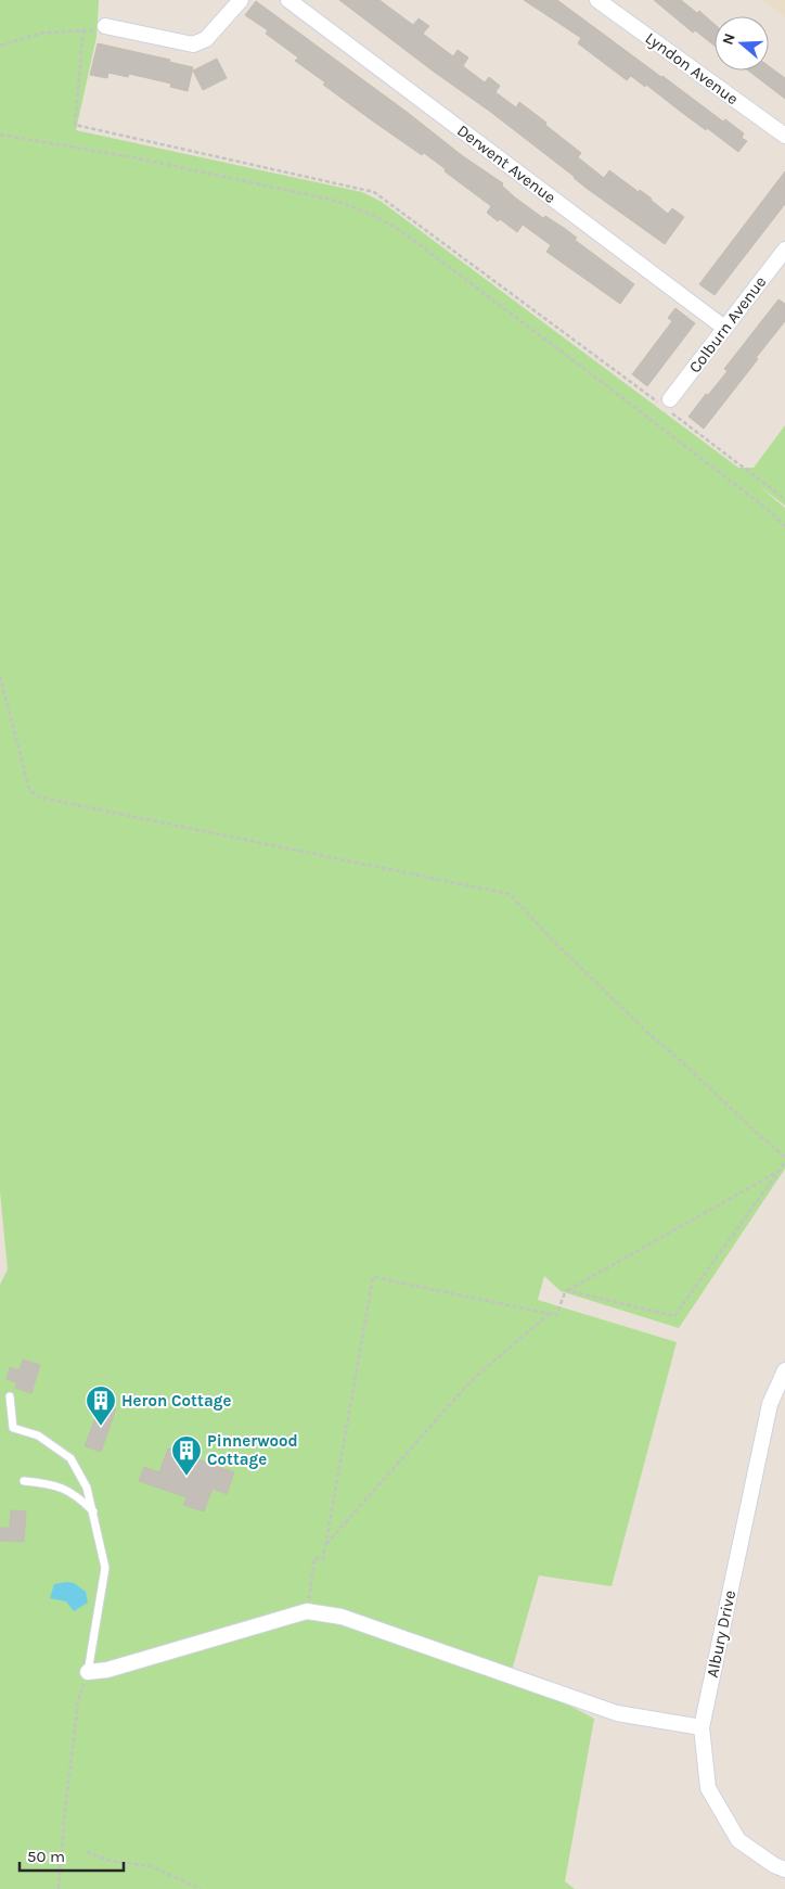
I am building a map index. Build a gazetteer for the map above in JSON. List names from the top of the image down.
{
  "streets": {
    "street": [
      "Lyndon Avenue",
      "Derwent Avenue",
      "Colburn Avenue",
      "Albury Drive"
    ]
  },
  "crossings": [
    ["Derwent Avenue", "Colburn Avenue"]
  ],
  "places": {
    "building": ["Heron Cottage", "Pinnerwood Cottage"]
  },
  "scale_bar": "50 m",
  "north": "left"
}
